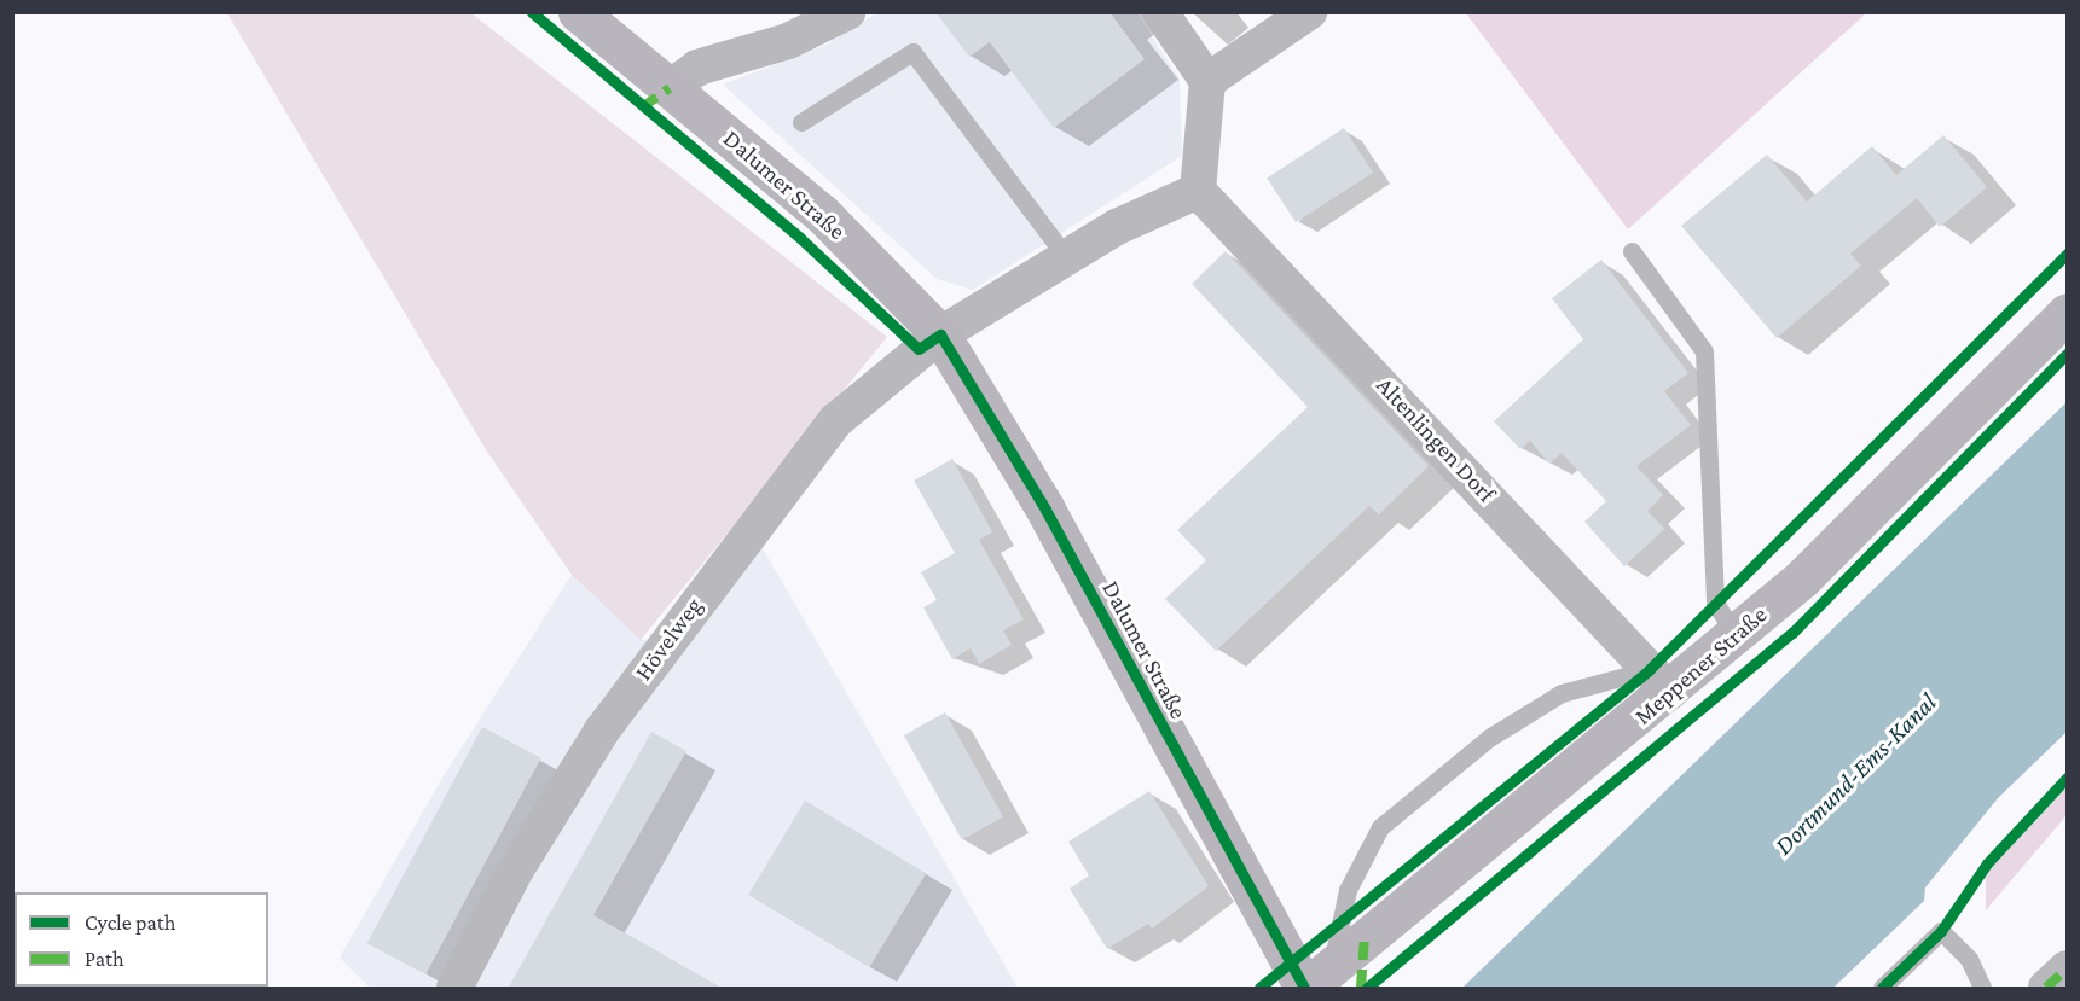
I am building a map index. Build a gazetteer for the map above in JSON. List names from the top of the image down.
{
  "streets": {
    "main road": ["Dalumer Straße", "Meppener Straße"],
    "street": ["Altenlingen Dorf", "Hövelweg"]
  },
  "crossings": [
    ["Dalumer Straße", "Hövelweg"],
    ["Dalumer Straße", "Meppener Straße"],
    ["Altenlingen Dorf", "Meppener Straße"]
  ],
  "water": ["Dortmund-Ems-Kanal"],
  "legend": ["Cycle path", "Path"]
}
